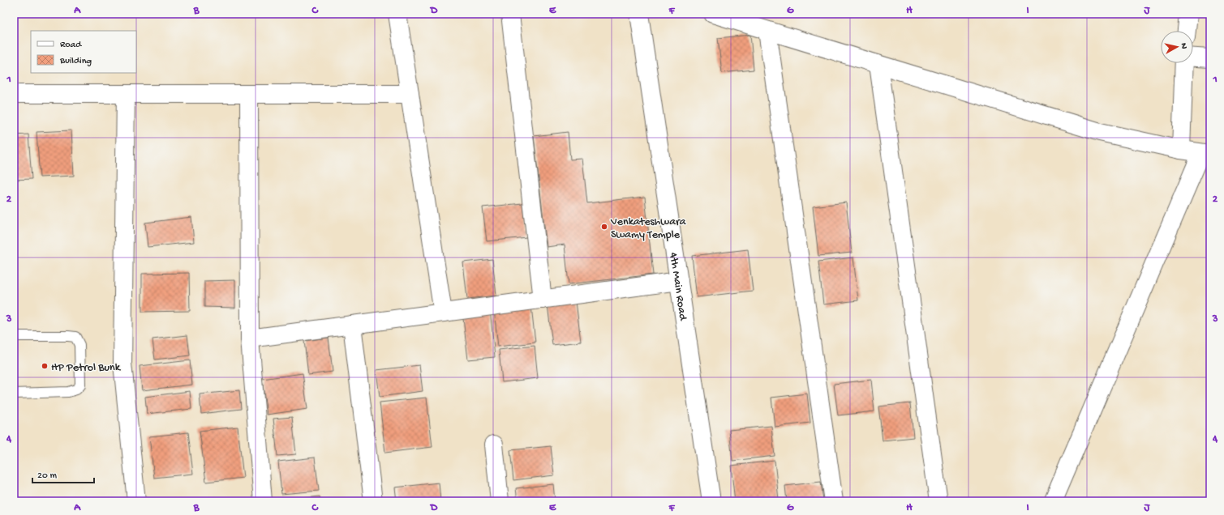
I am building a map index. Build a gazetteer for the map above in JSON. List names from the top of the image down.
{
  "streets": {
    "street": ["4th Main Road"]
  },
  "places": ["Venkateshwara Swamy Temple", "HP Petrol Bunk"],
  "legend": ["Road", "Building"],
  "scale_bar": "20 m",
  "north": "right",
  "grid": {
    "columns": [
      "A",
      "B",
      "C",
      "D",
      "E",
      "F",
      "G",
      "H",
      "I",
      "J"
    ],
    "rows": [
      "1",
      "2",
      "3",
      "4"
    ]
  }
}
